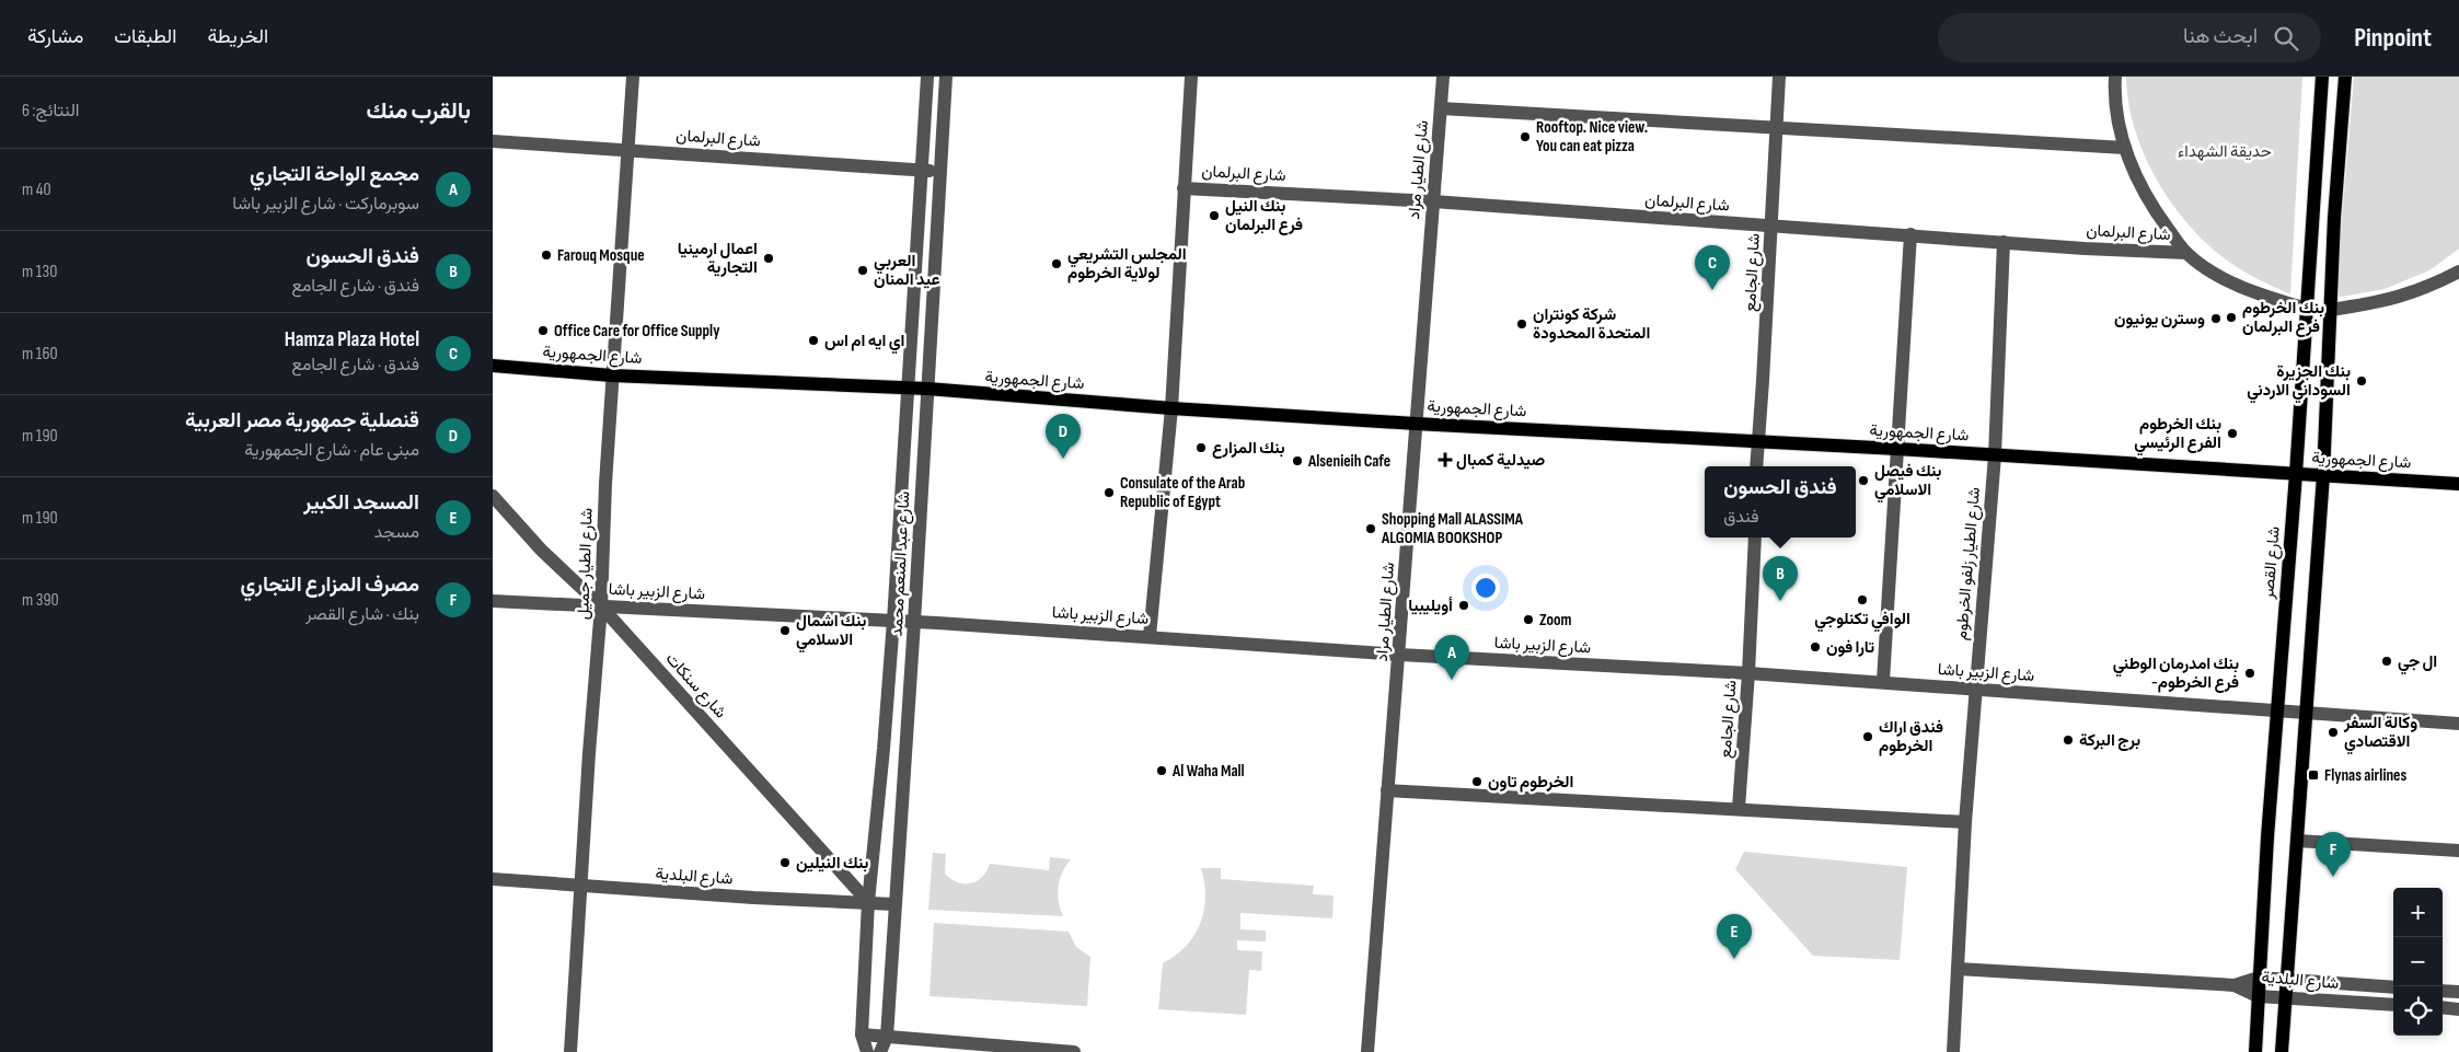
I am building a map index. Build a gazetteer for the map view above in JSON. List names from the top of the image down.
{
  "streets": {
    "main road": ["شارع الجمهورية", "شارع القصر"],
    "street": [
      "شارع البرلمان",
      "شارع الطيار مراد",
      "شارع الجامع",
      "شارع الطيار جميل",
      "شارع عبد المنعم محمد",
      "شارع الطيار زلفو الخرطوم",
      "شارع الزبير باشا",
      "شارع سنكات",
      "شارع البلدية"
    ]
  },
  "crossings": [
    ["شارع البرلمان", "شارع الطيار مراد"],
    ["شارع البرلمان", "شارع الجامع"],
    ["شارع البرلمان", "شارع الطيار جميل"],
    ["شارع البرلمان", "شارع عبد المنعم محمد"],
    ["شارع البرلمان", "شارع الطيار زلفو الخرطوم"],
    ["شارع الطيار مراد", "شارع الجمهورية"],
    ["شارع الطيار مراد", "شارع الزبير باشا"],
    ["شارع الجامع", "شارع الجمهورية"],
    ["شارع الجامع", "شارع الزبير باشا"],
    ["شارع الجمهورية", "شارع القصر"],
    ["شارع الجمهورية", "شارع الطيار جميل"],
    ["شارع الجمهورية", "شارع عبد المنعم محمد"],
    ["شارع الجمهورية", "شارع الطيار زلفو الخرطوم"],
    ["شارع القصر", "شارع الزبير باشا"],
    ["شارع القصر", "شارع البلدية"],
    ["شارع الطيار جميل", "شارع الزبير باشا"],
    ["شارع الطيار جميل", "شارع سنكات"],
    ["شارع الطيار جميل", "شارع البلدية"],
    ["شارع عبد المنعم محمد", "شارع الزبير باشا"],
    ["شارع عبد المنعم محمد", "شارع سنكات"],
    ["شارع عبد المنعم محمد", "شارع البلدية"],
    ["شارع الطيار زلفو الخرطوم", "شارع الزبير باشا"],
    ["شارع الزبير باشا", "شارع سنكات"],
    ["شارع سنكات", "شارع البلدية"]
  ],
  "parks": ["حديقة الشهداء"],
  "places": {
    "other": [
      "Rooftop. Nice view. You can eat pizza",
      "بنك النيل فرع البرلمان",
      "Farouq Mosque",
      "اعمال ارمينيا التجارية",
      "المجلس التشريعي لولاية الخرطوم",
      "العربي عيد المنان",
      "بنك الخرطوم فرع البرلمان",
      "وسترن يونيون",
      "شركة كونتران المتحدة المحدودة",
      "Office Care for Office Supply",
      "اي ايه ام اس",
      "بنك الجزيرة السوداني الاردني",
      "بنك الخرطوم الفرع الرئيسي",
      "بنك المزارع",
      "Alsenieih Cafe",
      "بنك فيصل الاسلامي",
      "Consulate of the Arab Republic of Egypt",
      "Shopping Mall ALASSIMA ALGOMIA BOOKSHOP",
      "الوافي تكنلوجي",
      "أويليبيا",
      "Zoom",
      "بنك اشمال الاسلامي",
      "تارا فون",
      "ال جي",
      "بنك امدرمان الوطني -فرع الخرطوم",
      "وكالة السفر الاقتصادي",
      "فندق اراك الخرطوم",
      "برج البركة",
      "Al Waha Mall",
      "الخرطوم تاون",
      "بنك النيلين"
    ],
    "health": ["صيدلية كمبال"],
    "transit": ["Flynas airlines"]
  },
  "page": {
    "header": "Pinpoint",
    "search": "ابحث هنا",
    "nav": ["الخريطة", "الطبقات", "مشاركة"],
    "heading": ["بالقرب منك", "النتائج: 6"],
    "list": [
      {
        "mark": "A",
        "name": "مجمع الواحة التجاري",
        "note": "سوبرماركت · شارع الزبير باشا",
        "value": "40 m"
      },
      {
        "mark": "B",
        "name": "فندق الحسون",
        "note": "فندق · شارع الجامع",
        "value": "130 m"
      },
      {
        "mark": "C",
        "name": "Hamza Plaza Hotel",
        "note": "فندق · شارع الجامع",
        "value": "160 m"
      },
      {
        "mark": "D",
        "name": "قنصلية جمهورية مصر العربية",
        "note": "مبنى عام · شارع الجمهورية",
        "value": "190 m"
      },
      {
        "mark": "E",
        "name": "المسجد الكبير",
        "note": "مسجد",
        "value": "190 m"
      },
      {
        "mark": "F",
        "name": "مصرف المزارع التجاري",
        "note": "بنك · شارع القصر",
        "value": "390 m"
      }
    ],
    "pins": [
      "C",
      "D",
      "B",
      "A",
      "F",
      "E"
    ],
    "popup": ["فندق الحسون", "فندق"],
    "map_buttons": ["+", "−"]
  }
}
